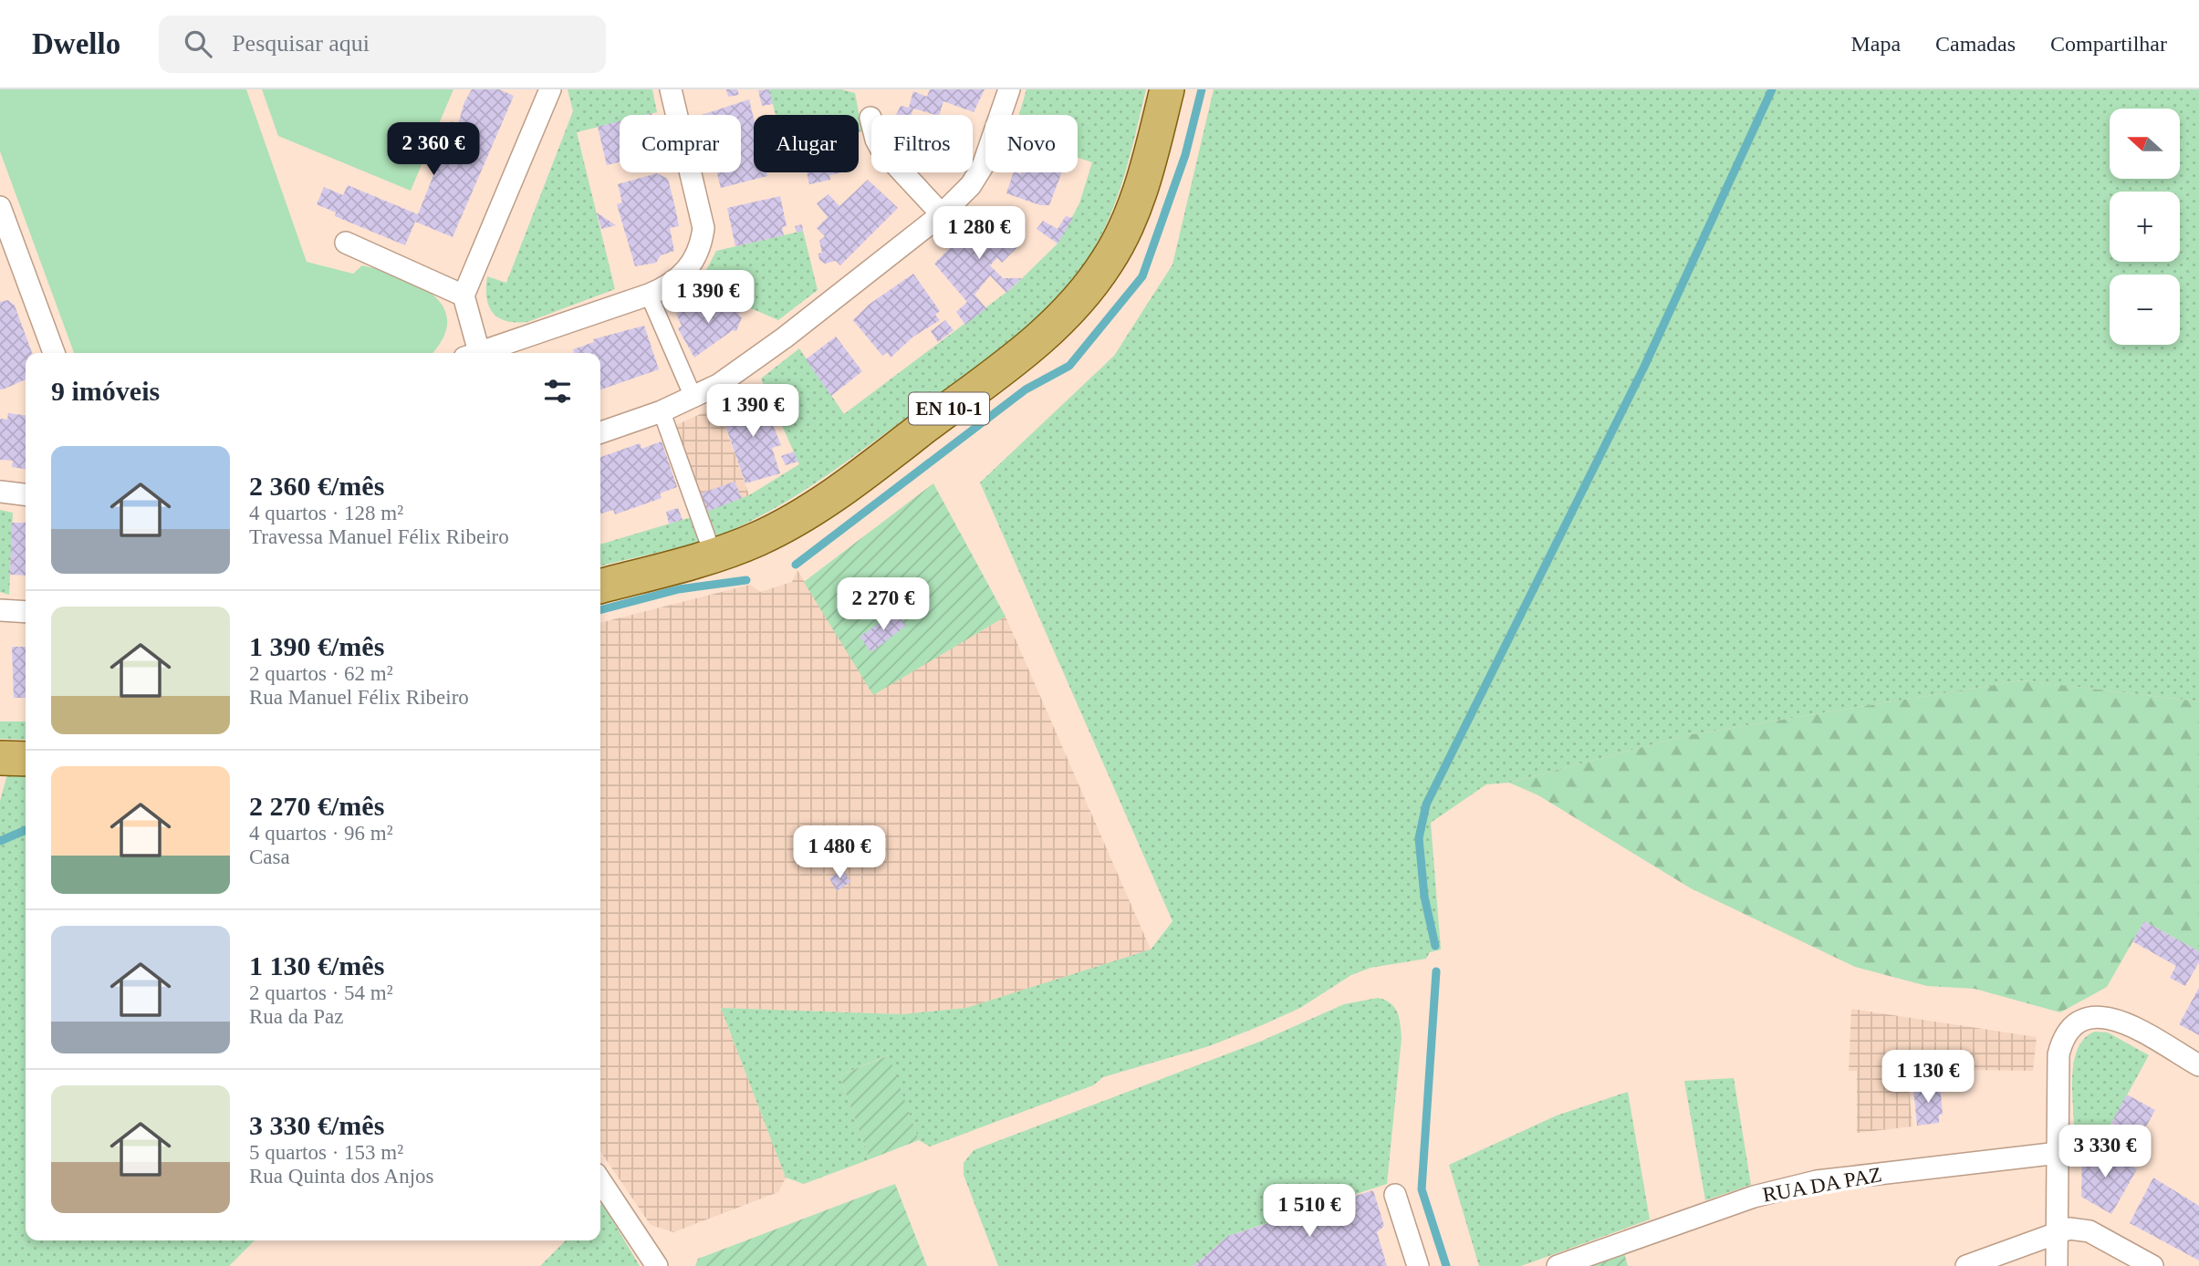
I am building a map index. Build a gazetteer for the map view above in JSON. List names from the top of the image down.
{
  "streets": {
    "main road": ["EN 10-1"],
    "street": ["RUA DA PAZ"]
  },
  "north": "left",
  "page": {
    "header": "Dwello",
    "search": "Pesquisar aqui",
    "nav": ["Mapa", "Camadas", "Compartilhar"],
    "map_buttons": ["+", "−"],
    "chip": [
      "Comprar",
      "Alugar",
      "Filtros",
      "Novo"
    ],
    "price": [
      "2 360 €",
      "1 280 €",
      "1 390 €",
      "1 390 €",
      "2 270 €",
      "1 480 €",
      "1 130 €",
      "3 330 €",
      "1 510 €"
    ],
    "heading": "9 imóveis",
    "list": [
      {
        "name": "2 360 €/mês",
        "note": "4 quartos · 128 m² · Travessa Manuel Félix Ribeiro"
      },
      {
        "name": "1 390 €/mês",
        "note": "2 quartos · 62 m² · Rua Manuel Félix Ribeiro"
      },
      {
        "name": "2 270 €/mês",
        "note": "4 quartos · 96 m² · Casa"
      },
      {
        "name": "1 130 €/mês",
        "note": "2 quartos · 54 m² · Rua da Paz"
      },
      {
        "name": "3 330 €/mês",
        "note": "5 quartos · 153 m² · Rua Quinta dos Anjos"
      }
    ]
  }
}
